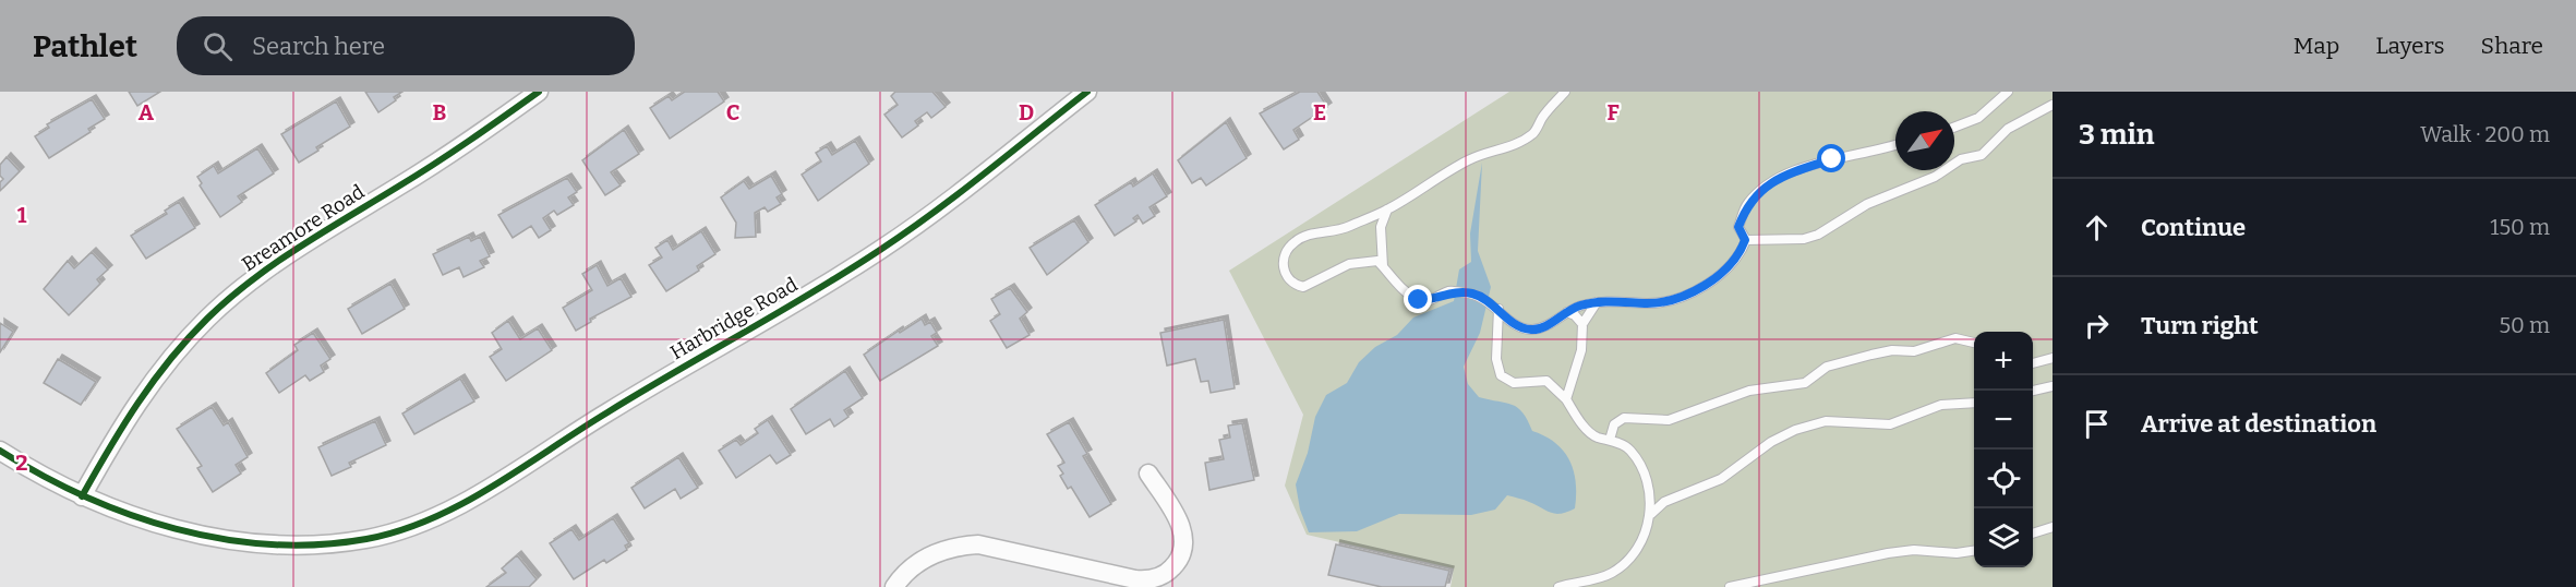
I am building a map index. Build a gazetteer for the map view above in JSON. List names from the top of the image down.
{
  "streets": {
    "street": ["Breamore Road", "Harbridge Road"]
  },
  "crossings": [
    ["Breamore Road", "Harbridge Road"]
  ],
  "north": "top right",
  "page": {
    "header": "Pathlet",
    "search": "Search here",
    "nav": ["Map", "Layers", "Share"],
    "heading": ["3 min", "Walk · 200 m"],
    "list": [
      ["Continue", "150 m"],
      ["Turn right", "50 m"],
      "Arrive at destination"
    ],
    "map_buttons": ["+", "−"]
  },
  "grid": {
    "columns": [
      "A",
      "B",
      "C",
      "D",
      "E",
      "F"
    ],
    "rows": ["1", "2"]
  }
}
